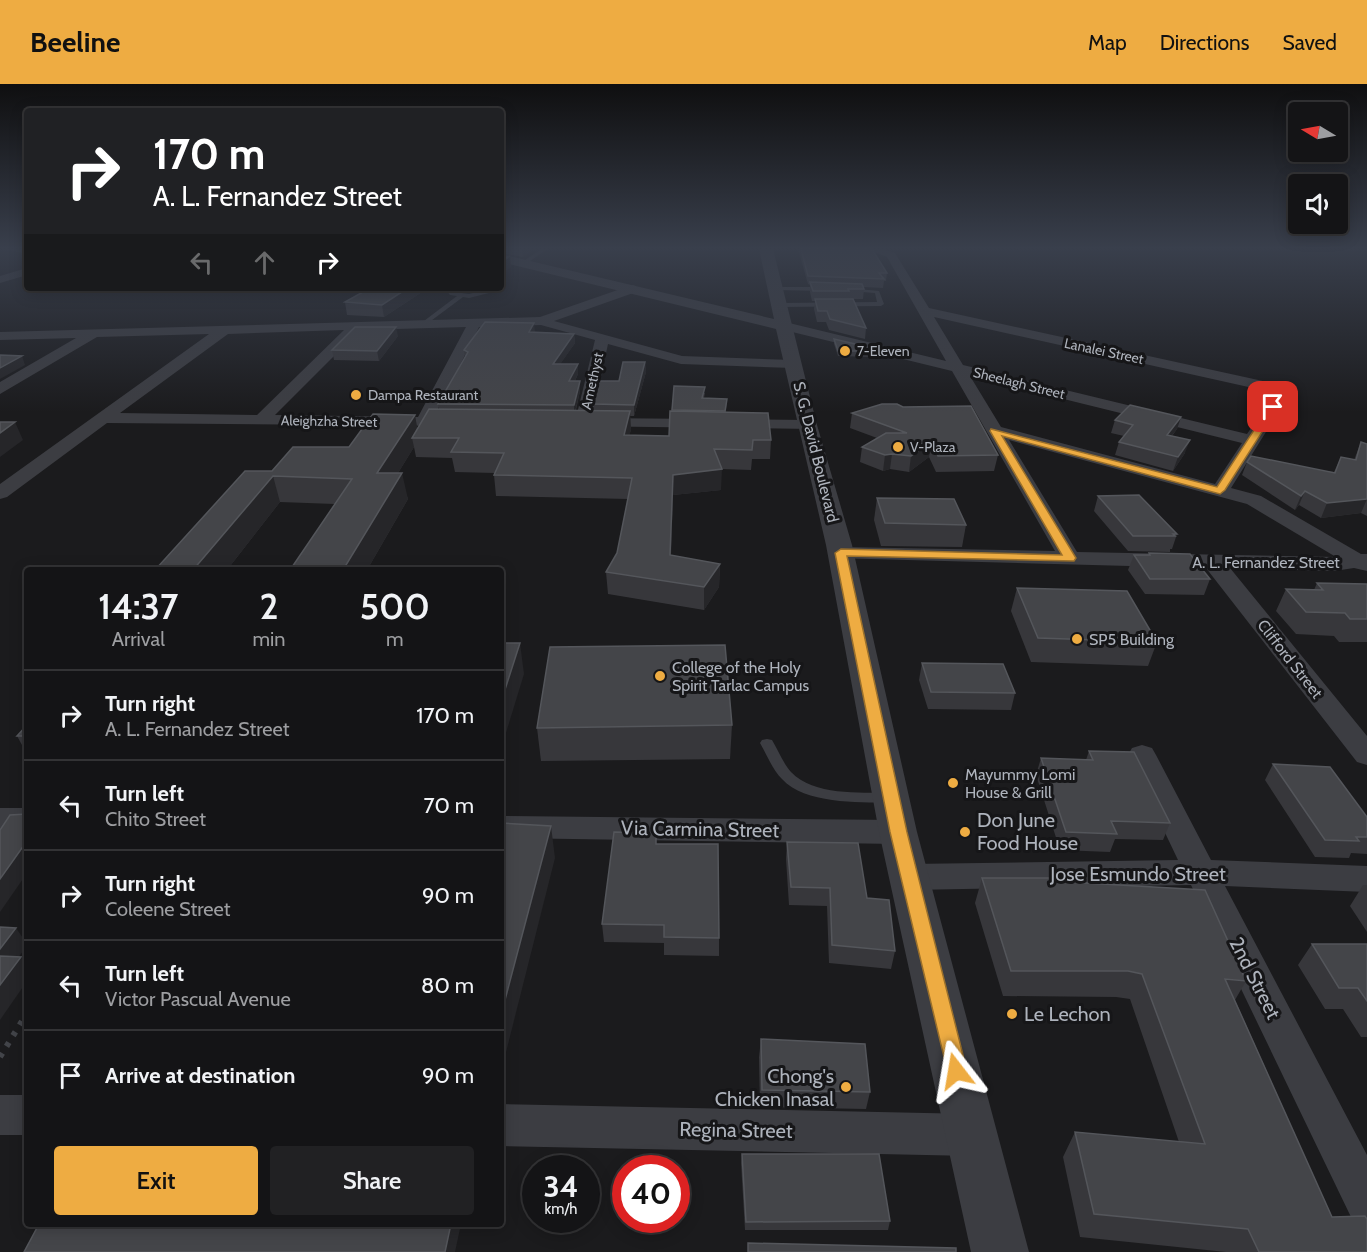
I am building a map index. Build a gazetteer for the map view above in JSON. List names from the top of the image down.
{
  "streets": {
    "street": [
      "Lanalei Street",
      "Amethyst",
      "Sheelagh Street",
      "Aleighzha Street",
      "S. G. David Boulevard",
      "A. L. Fernandez Street",
      "Clifford Street",
      "Via Carmina Street",
      "Jose Esmundo Street",
      "2nd Street",
      "Regina Street"
    ]
  },
  "crossings": [
    ["Lanalei Street", "Sheelagh Street"],
    ["Amethyst", "S. G. David Boulevard"],
    ["Sheelagh Street", "S. G. David Boulevard"],
    ["S. G. David Boulevard", "A. L. Fernandez Street"],
    ["S. G. David Boulevard", "Via Carmina Street"],
    ["S. G. David Boulevard", "Jose Esmundo Street"],
    ["S. G. David Boulevard", "Regina Street"],
    ["A. L. Fernandez Street", "Clifford Street"],
    ["Jose Esmundo Street", "2nd Street"]
  ],
  "places": [
    "7-Eleven",
    "Dampa Restaurant",
    "V-Plaza",
    "SP5 Building",
    "College of the Holy Spirit Tarlac Campus",
    "Mayummy Lomi House & Grill",
    "Don June Food House",
    "Le Lechon",
    "Chong's Chicken Inasal"
  ],
  "north": "left",
  "page": {
    "header": "Beeline",
    "nav": ["Map", "Directions", "Saved"],
    "turn": ["170 m", "A. L. Fernandez Street"],
    "eta": [
      "14:37",
      "Arrival",
      "2",
      "min",
      "500",
      "m"
    ],
    "list": [
      {
        "name": "Turn right",
        "note": "A. L. Fernandez Street",
        "value": "170 m"
      },
      {
        "name": "Turn left",
        "note": "Chito Street",
        "value": "70 m"
      },
      {
        "name": "Turn right",
        "note": "Coleene Street",
        "value": "90 m"
      },
      {
        "name": "Turn left",
        "note": "Victor Pascual Avenue",
        "value": "80 m"
      },
      {
        "name": "Arrive at destination",
        "value": "90 m"
      }
    ],
    "buttons": ["Exit", "Share"],
    "speed": "34 km/h",
    "limit": "40"
  }
}
